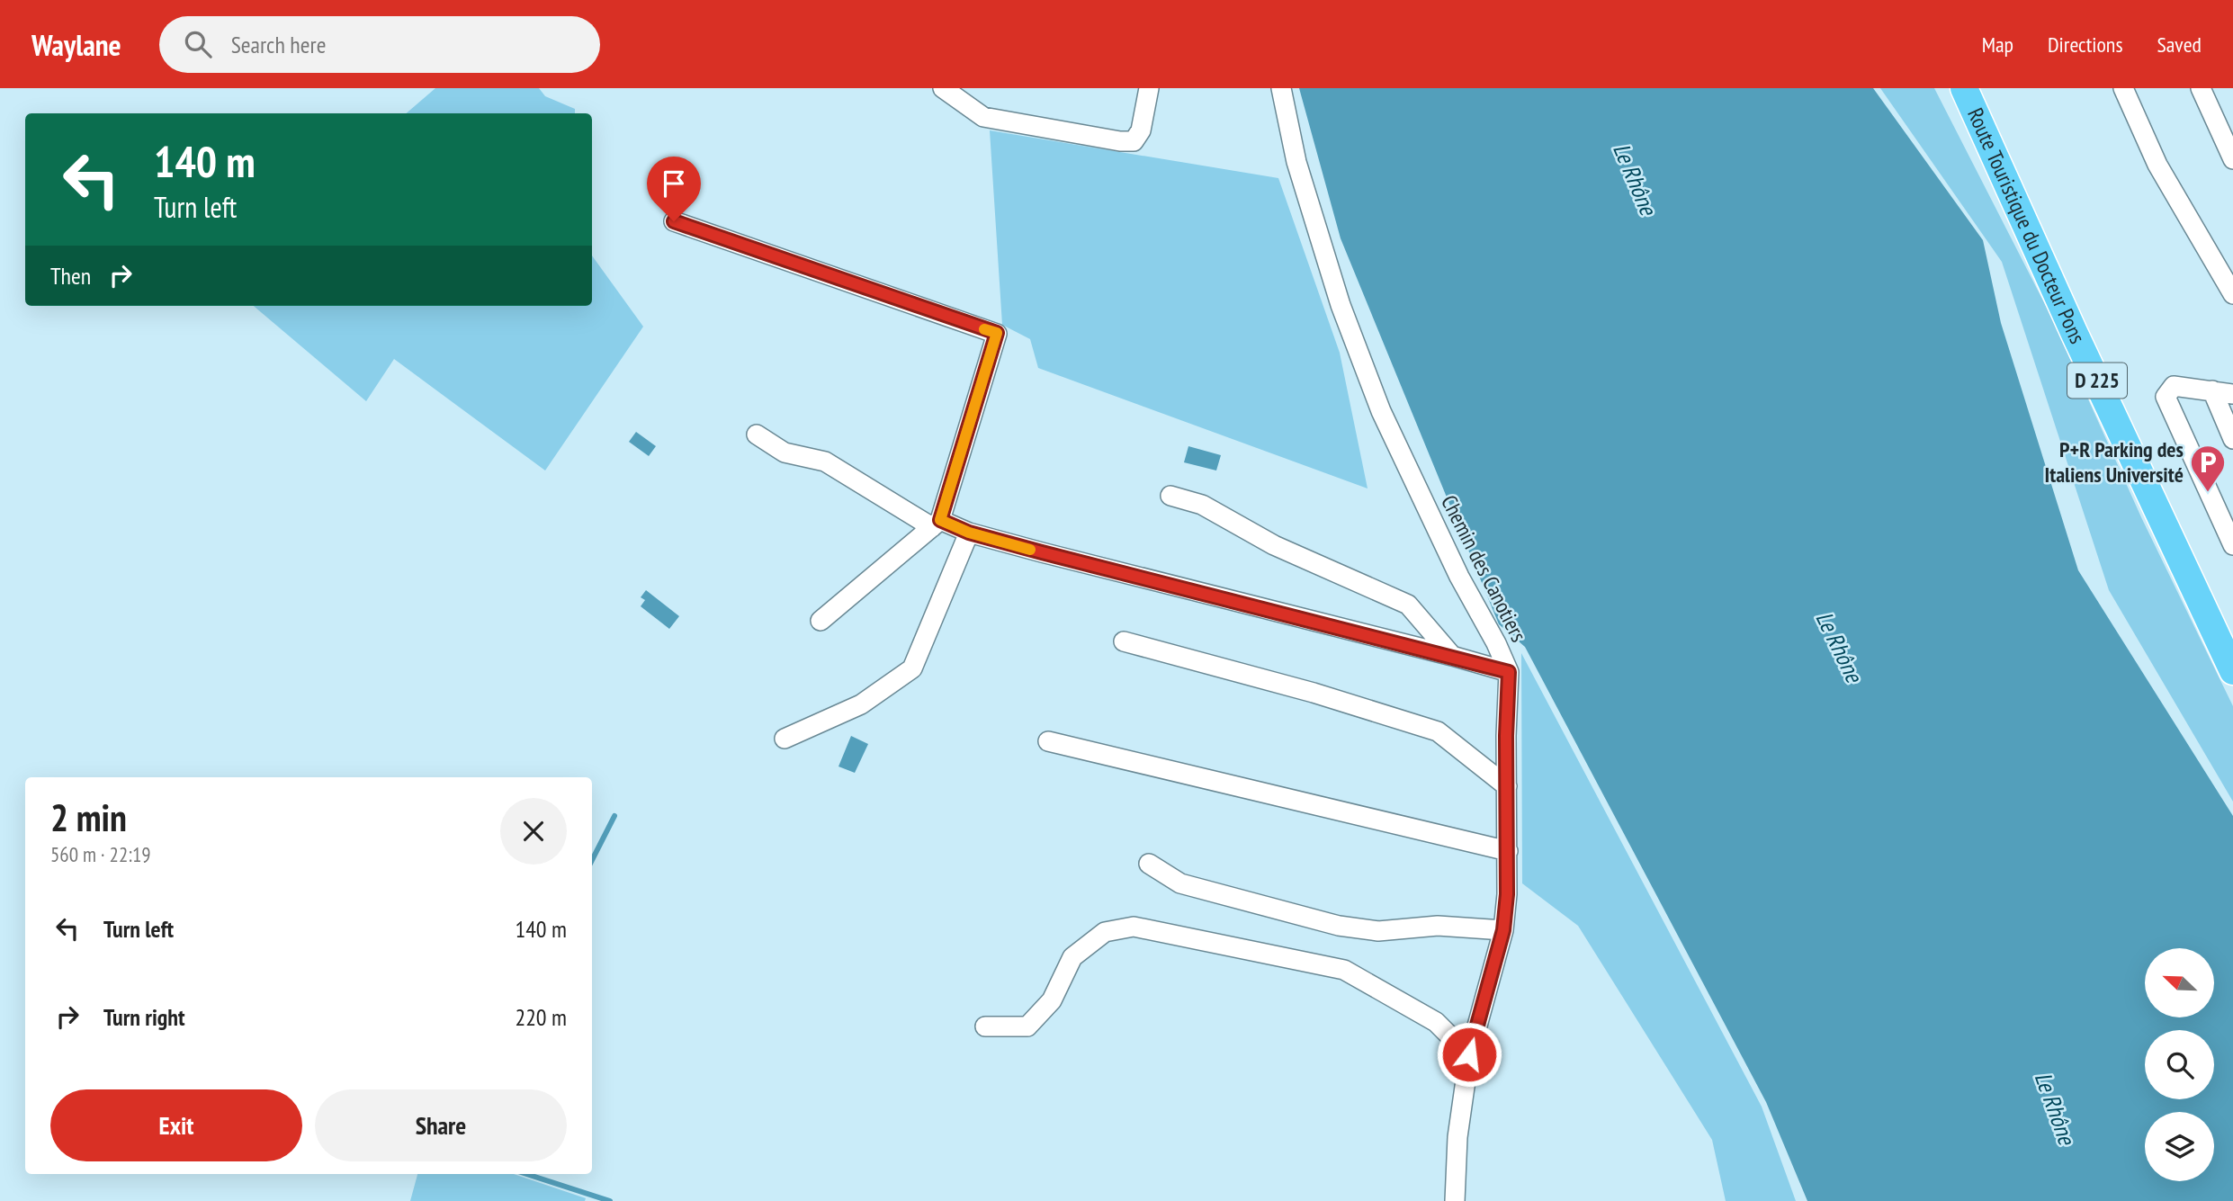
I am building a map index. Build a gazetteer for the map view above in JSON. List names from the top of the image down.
{
  "streets": {
    "highway": ["Route Touristique du Docteur Pons", "D 225"],
    "street": ["Chemin des Canotiers"]
  },
  "water": ["Le Rhône"],
  "places": {
    "parking": ["P+R Parking des Italiens Université"]
  },
  "north": "top left",
  "page": {
    "header": "Waylane",
    "search": "Search here",
    "nav": ["Map", "Directions", "Saved"],
    "turn": ["140 m", "Turn left"],
    "then": "Then",
    "heading": ["2 min", "560 m · 22:19"],
    "list": [
      {
        "name": "Turn left",
        "value": "140 m"
      },
      {
        "name": "Turn right",
        "value": "220 m"
      }
    ],
    "buttons": ["Exit", "Share"]
  }
}
